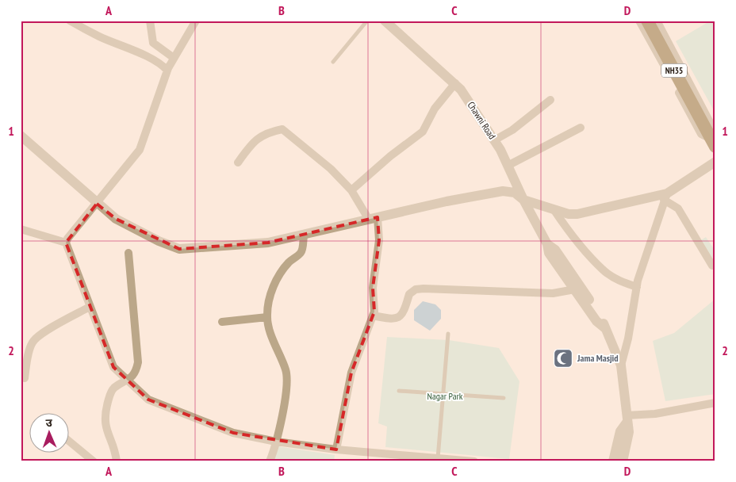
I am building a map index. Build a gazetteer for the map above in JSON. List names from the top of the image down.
{
  "streets": {
    "highway": ["NH35"],
    "street": ["Chawni Road"]
  },
  "parks": ["Nagar Park"],
  "places": {
    "mosque": ["Jama Masjid"]
  },
  "north": "top",
  "grid": {
    "columns": [
      "A",
      "B",
      "C",
      "D"
    ],
    "rows": ["1", "2"]
  }
}
